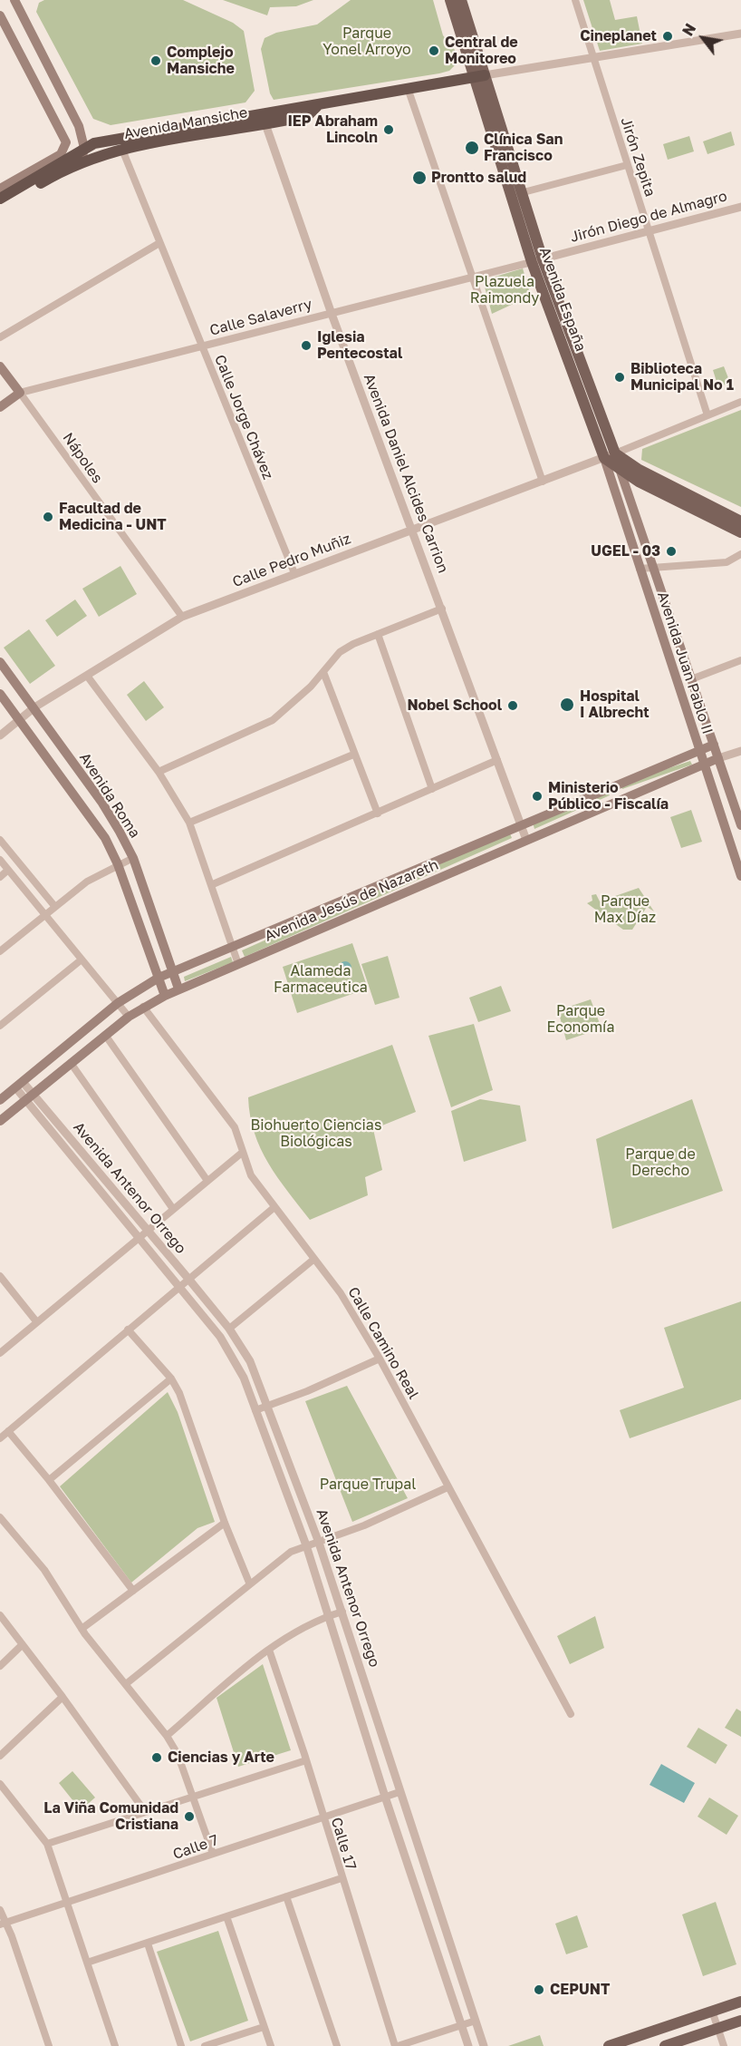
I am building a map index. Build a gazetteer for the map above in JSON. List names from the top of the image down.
{
  "streets": {
    "highway": ["Avenida Mansiche"],
    "main road": [
      "Avenida España",
      "Calle Salaverry",
      "Nápoles",
      "Avenida Juan Pablo II",
      "Avenida Roma",
      "Avenida Jesús de Nazareth"
    ],
    "street": [
      "Jirón Zepita",
      "Jirón Diego de Almagro",
      "Calle Jorge Chávez",
      "Avenida Daniel Alcides Carrion",
      "Calle Pedro Muñiz",
      "Avenida Antenor Orrego",
      "Calle Camino Real",
      "Calle 17",
      "Calle 7"
    ]
  },
  "crossings": [
    ["Avenida Mansiche", "Avenida España"],
    ["Avenida Mansiche", "Calle Jorge Chávez"],
    ["Avenida Mansiche", "Avenida Daniel Alcides Carrion"],
    ["Jirón Zepita", "Jirón Diego de Almagro"],
    ["Jirón Diego de Almagro", "Avenida España"],
    ["Jirón Diego de Almagro", "Calle Salaverry"],
    ["Avenida España", "Calle Salaverry"],
    ["Avenida España", "Calle Pedro Muñiz"],
    ["Avenida España", "Avenida Juan Pablo II"],
    ["Calle Salaverry", "Calle Jorge Chávez"],
    ["Calle Salaverry", "Nápoles"],
    ["Calle Salaverry", "Avenida Daniel Alcides Carrion"],
    ["Calle Jorge Chávez", "Calle Pedro Muñiz"],
    ["Nápoles", "Calle Pedro Muñiz"],
    ["Avenida Daniel Alcides Carrion", "Calle Pedro Muñiz"],
    ["Avenida Daniel Alcides Carrion", "Avenida Jesús de Nazareth"],
    ["Calle Pedro Muñiz", "Avenida Juan Pablo II"],
    ["Calle Pedro Muñiz", "Avenida Roma"],
    ["Avenida Juan Pablo II", "Avenida Jesús de Nazareth"],
    ["Avenida Roma", "Avenida Jesús de Nazareth"],
    ["Avenida Jesús de Nazareth", "Avenida Antenor Orrego"],
    ["Avenida Jesús de Nazareth", "Calle Camino Real"],
    ["Avenida Antenor Orrego", "Calle 7"],
    ["Calle 17", "Calle 7"]
  ],
  "parks": [
    "Parque Yonel Arroyo",
    "Plazuela Raimondy",
    "Parque Max Díaz",
    "Alameda Farmaceutica",
    "Parque Economía",
    "Biohuerto Ciencias Biológicas",
    "Parque de Derecho",
    "Parque Trupal"
  ],
  "places": [
    "Cineplanet",
    "Central de Monitoreo",
    "Complejo Mansiche",
    "IEP Abraham Lincoln",
    "Clínica San Francisco",
    "Prontto salud",
    "Iglesia Pentecostal",
    "Biblioteca Municipal No 1",
    "Facultad de Medicina - UNT",
    "UGEL - 03",
    "Hospital I Albrecht",
    "Nobel School",
    "Ministerio Público - Fiscalía",
    "Ciencias y Arte",
    "La Viña Comunidad Cristiana",
    "CEPUNT"
  ],
  "north": "top left"
}
